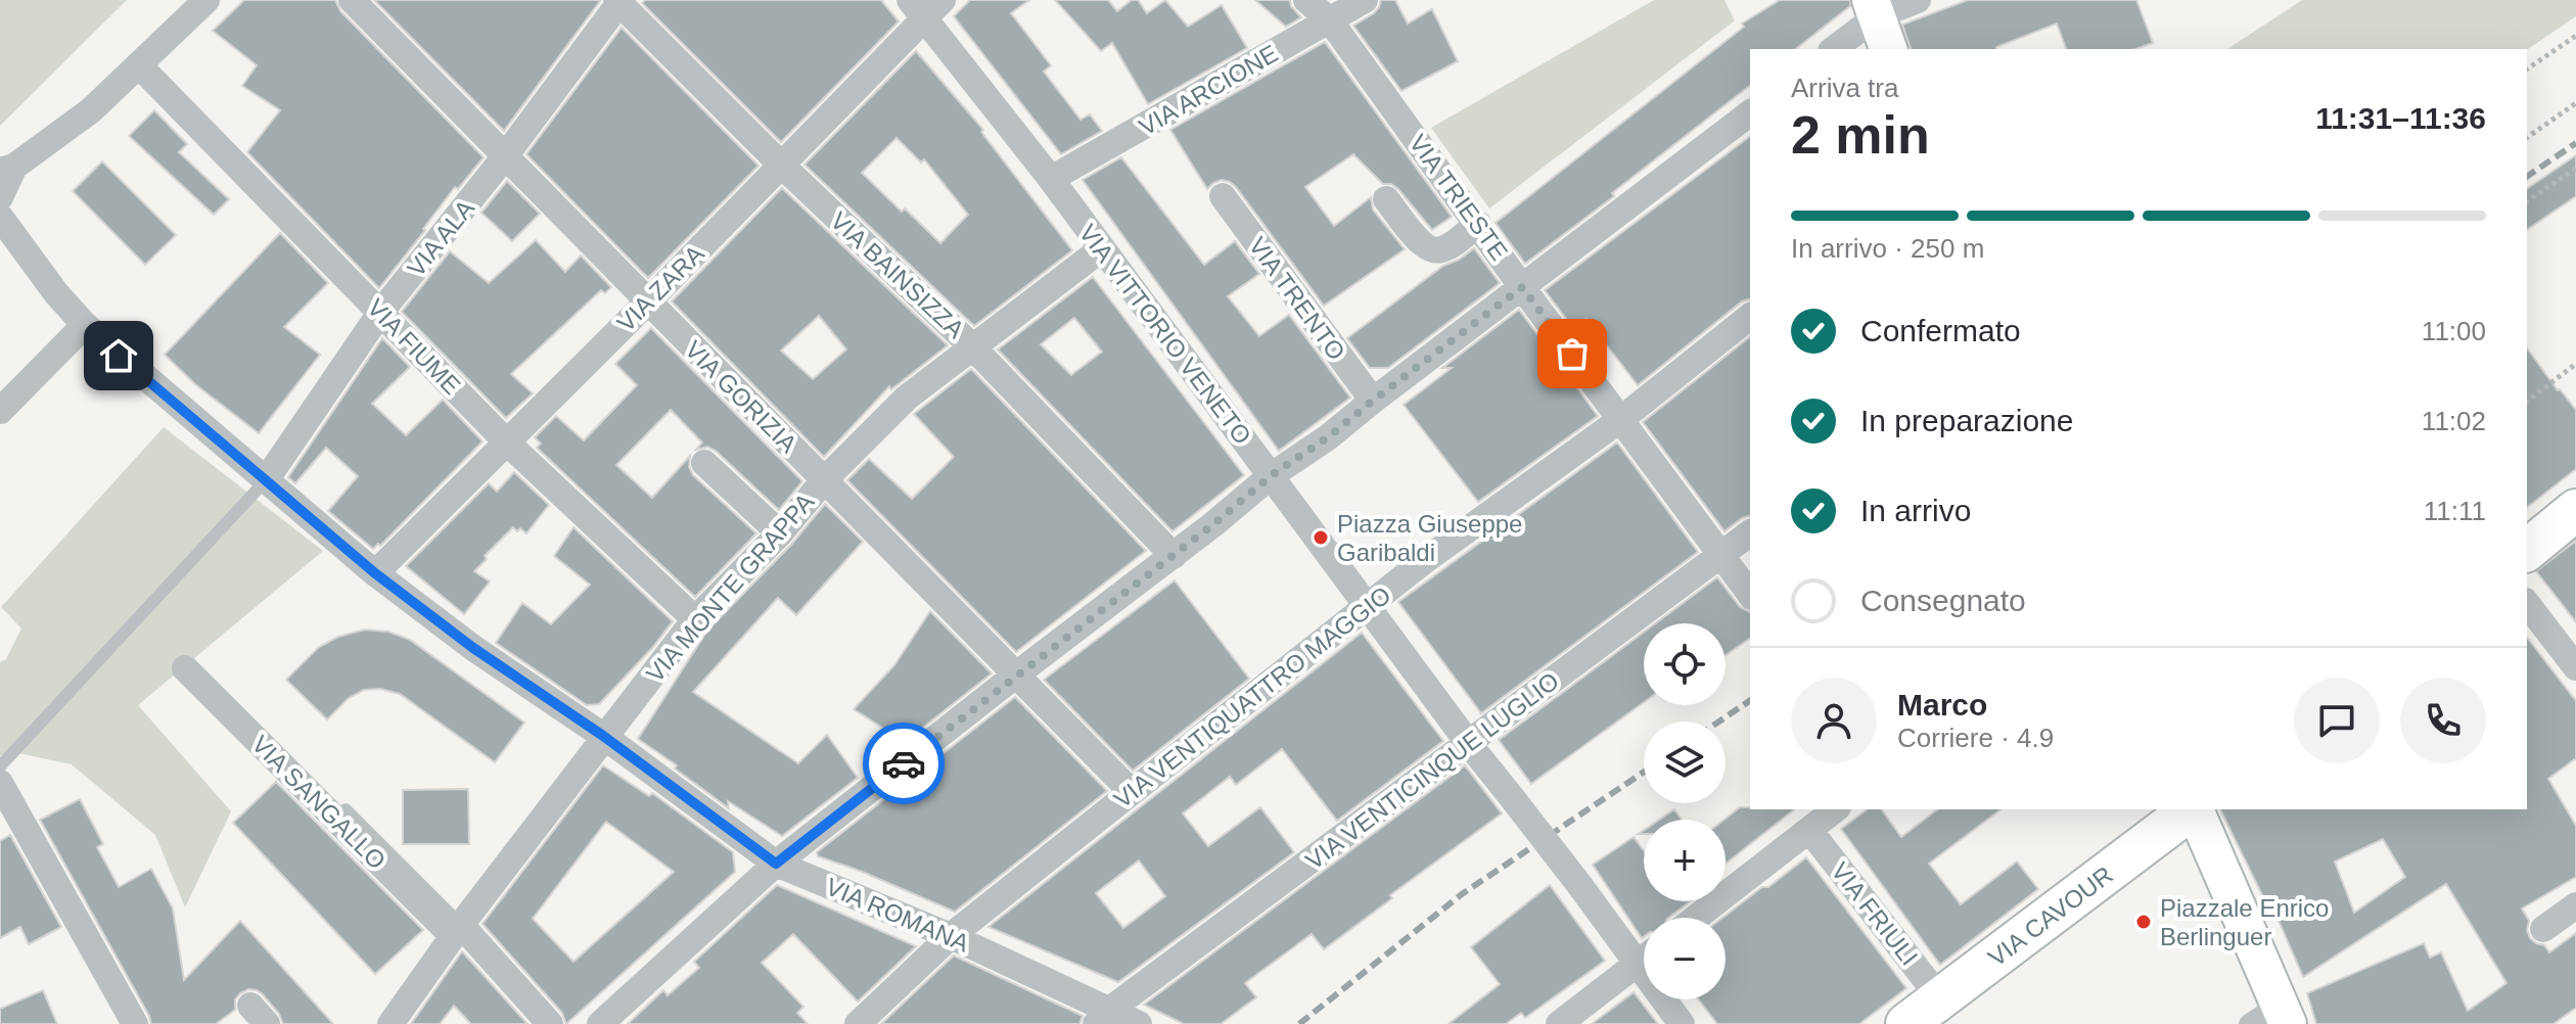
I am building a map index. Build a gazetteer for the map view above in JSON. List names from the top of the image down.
{
  "streets": {
    "main road": ["VIA CAVOUR"],
    "street": [
      "VIA ARCIONE",
      "VIA TRIESTE",
      "VIA ALA",
      "VIA BAINSIZZA",
      "VIA ZARA",
      "VIA TRENTO",
      "VIA VITTORIO VENETO",
      "VIA FIUME",
      "VIA GORIZIA",
      "VIA MONTE GRAPPA",
      "VIA VENTIQUATTRO MAGGIO",
      "VIA VENTICINQUE LUGLIO",
      "VIA SANGALLO",
      "VIA FRIULI",
      "VIA ROMANA"
    ]
  },
  "crossings": [
    ["VIA ARCIONE", "VIA TRIESTE"],
    ["VIA ARCIONE", "VIA VITTORIO VENETO"],
    ["VIA TRIESTE", "VIA VENTIQUATTRO MAGGIO"],
    ["VIA TRIESTE", "VIA VENTICINQUE LUGLIO"],
    ["VIA ALA", "VIA BAINSIZZA"],
    ["VIA ALA", "VIA FIUME"],
    ["VIA ALA", "VIA GORIZIA"],
    ["VIA ALA", "VIA ROMANA"],
    ["VIA BAINSIZZA", "VIA ZARA"],
    ["VIA BAINSIZZA", "VIA MONTE GRAPPA"],
    ["VIA ZARA", "VIA VITTORIO VENETO"],
    ["VIA ZARA", "VIA FIUME"],
    ["VIA ZARA", "VIA GORIZIA"],
    ["VIA ZARA", "VIA ROMANA"],
    ["VIA VITTORIO VENETO", "VIA MONTE GRAPPA"],
    ["VIA VITTORIO VENETO", "VIA VENTIQUATTRO MAGGIO"],
    ["VIA VITTORIO VENETO", "VIA VENTICINQUE LUGLIO"],
    ["VIA FIUME", "VIA MONTE GRAPPA"],
    ["VIA GORIZIA", "VIA MONTE GRAPPA"],
    ["VIA GORIZIA", "VIA VENTIQUATTRO MAGGIO"],
    ["VIA MONTE GRAPPA", "VIA SANGALLO"],
    ["VIA MONTE GRAPPA", "VIA ROMANA"],
    ["VIA VENTIQUATTRO MAGGIO", "VIA ROMANA"],
    ["VIA VENTICINQUE LUGLIO", "VIA ROMANA"],
    ["VIA FRIULI", "VIA CAVOUR"]
  ],
  "places": ["Piazza Giuseppe Garibaldi", "Piazzale Enrico Berlinguer"],
  "page": {
    "heading": ["2 min", "Arriva tra", "11:31–11:36"],
    "panel": ["Marco", "Corriere · 4.9"],
    "bar": "In arrivo · 250 m",
    "list": [
      ["Confermato", "11:00"],
      ["In preparazione", "11:02"],
      ["In arrivo", "11:11"],
      "Consegnato"
    ],
    "map_buttons": ["+", "−"]
  }
}
